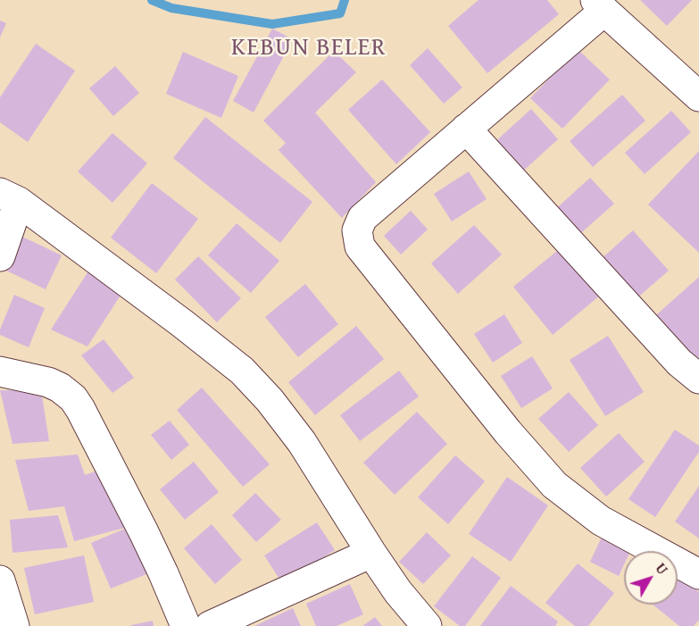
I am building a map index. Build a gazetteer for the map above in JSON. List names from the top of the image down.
{
  "districts": ["KEBUN BELER"],
  "north": "top right"
}
